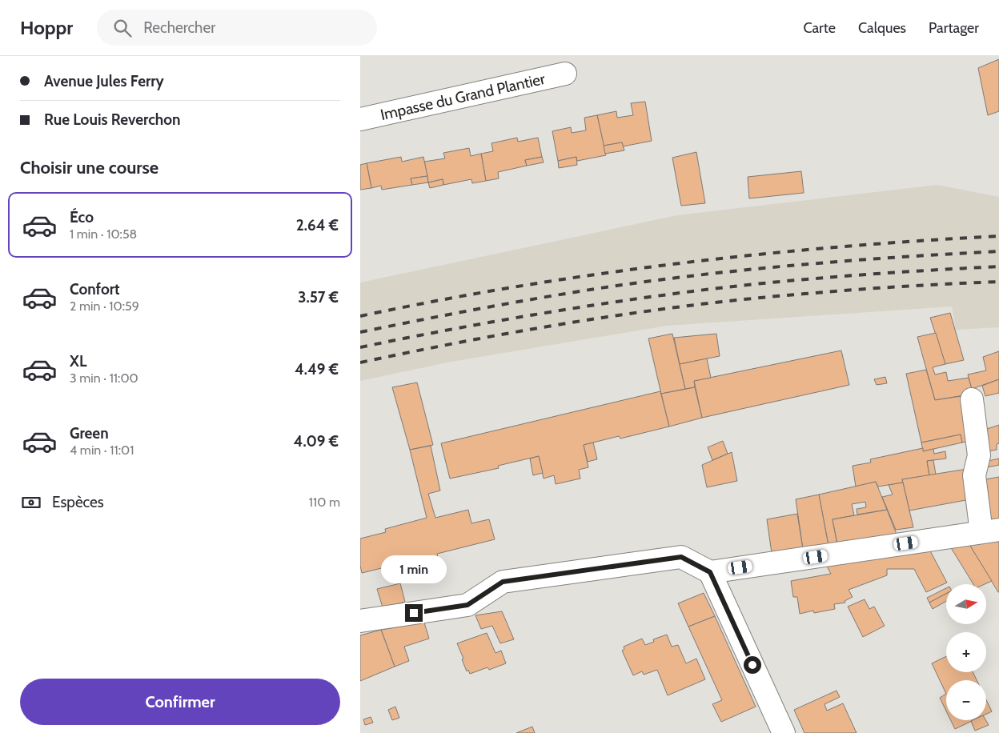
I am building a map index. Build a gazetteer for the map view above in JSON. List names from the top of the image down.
{
  "streets": {
    "street": ["Impasse du Grand Plantier"]
  },
  "north": "right",
  "page": {
    "header": "Hoppr",
    "search": "Rechercher",
    "nav": ["Carte", "Calques", "Partager"],
    "banner": ["Avenue Jules Ferry", "Rue Louis Reverchon"],
    "heading": "Choisir une course",
    "list": [
      {
        "name": "Éco",
        "note": "1 min · 10:58",
        "value": "2.64 €"
      },
      {
        "name": "Confort",
        "note": "2 min · 10:59",
        "value": "3.57 €"
      },
      {
        "name": "XL",
        "note": "3 min · 11:00",
        "value": "4.49 €"
      },
      {
        "name": "Green",
        "note": "4 min · 11:01",
        "value": "4.09 €"
      }
    ],
    "pay": ["Espèces", "110 m"],
    "bubble": "1 min",
    "map_buttons": ["+", "−"],
    "buttons": "Confirmer"
  }
}
